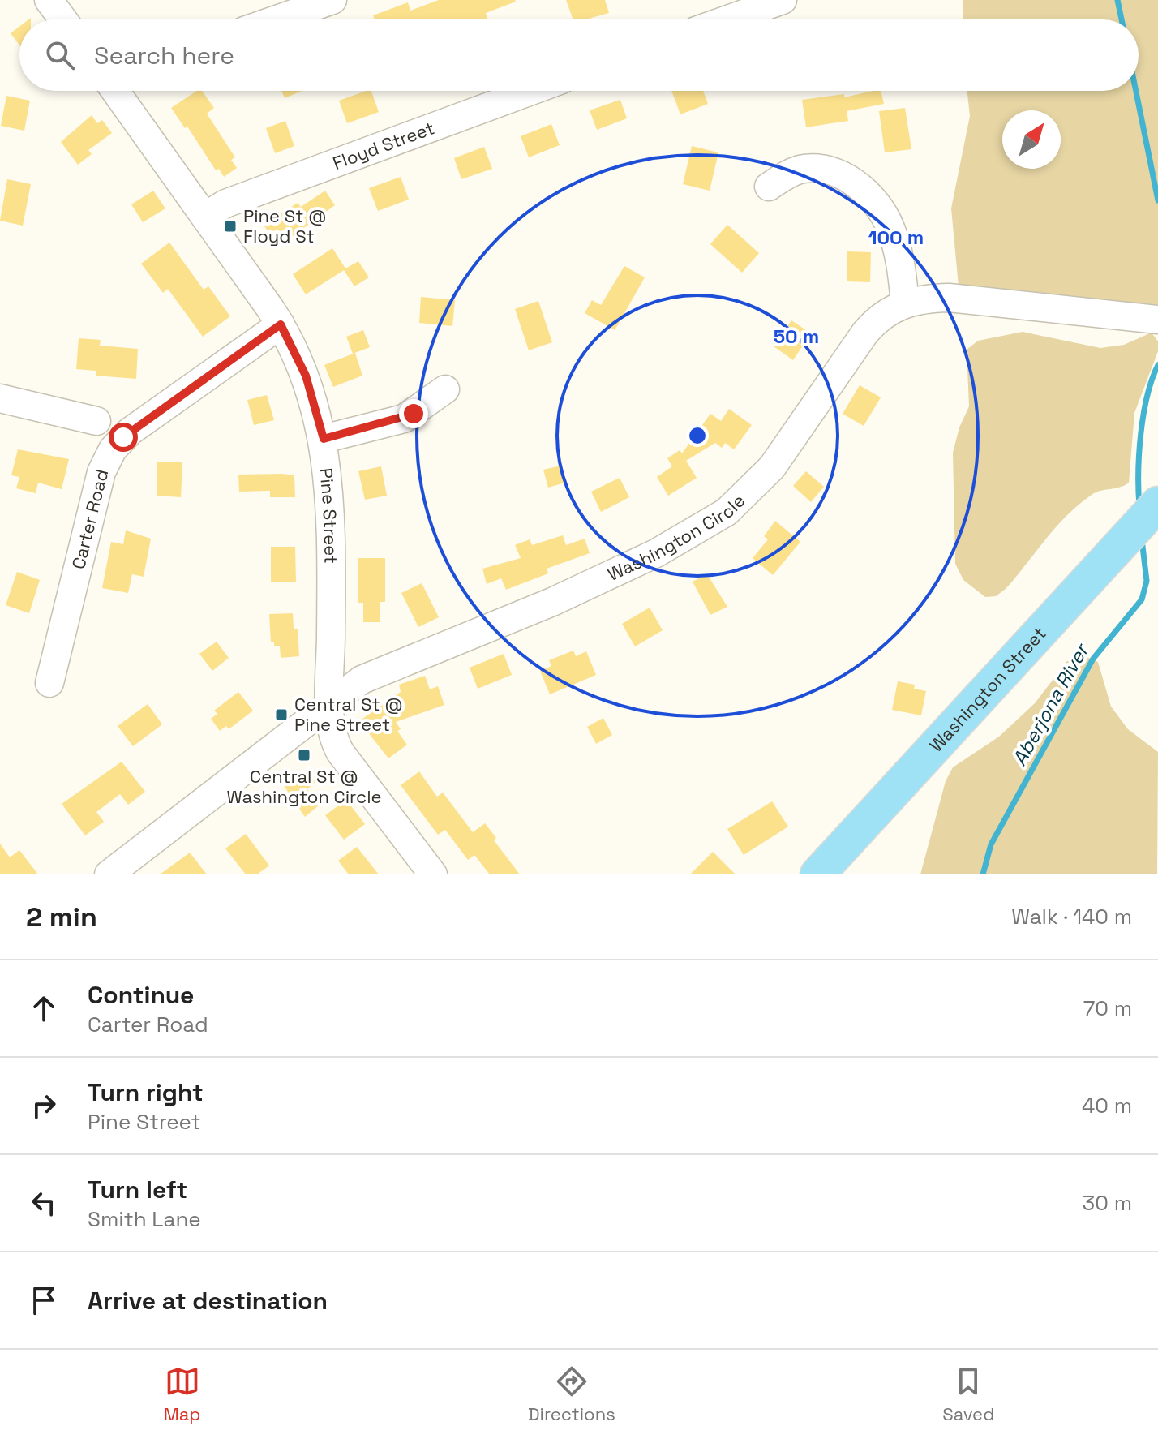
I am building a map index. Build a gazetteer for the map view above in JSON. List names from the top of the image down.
{
  "streets": {
    "main road": ["Washington Street"],
    "street": [
      "Floyd Street",
      "Pine Street",
      "Carter Road",
      "Washington Circle"
    ]
  },
  "crossings": [
    ["Floyd Street", "Pine Street"],
    ["Pine Street", "Carter Road"],
    ["Pine Street", "Washington Circle"]
  ],
  "water": ["Aberjona River"],
  "places": {
    "transit": ["Pine St @ Floyd St", "Central St @ Pine Street", "Central St @ Washington Circle"]
  },
  "north": "top right",
  "page": {
    "search": "Search here",
    "heading": ["2 min", "Walk · 140 m"],
    "list": [
      ["Continue", "Carter Road", "70 m"],
      ["Turn right", "Pine Street", "40 m"],
      ["Turn left", "Smith Lane", "30 m"],
      "Arrive at destination"
    ],
    "nav": ["Map", "Directions", "Saved"]
  },
  "rings": ["100 m", "50 m"]
}
